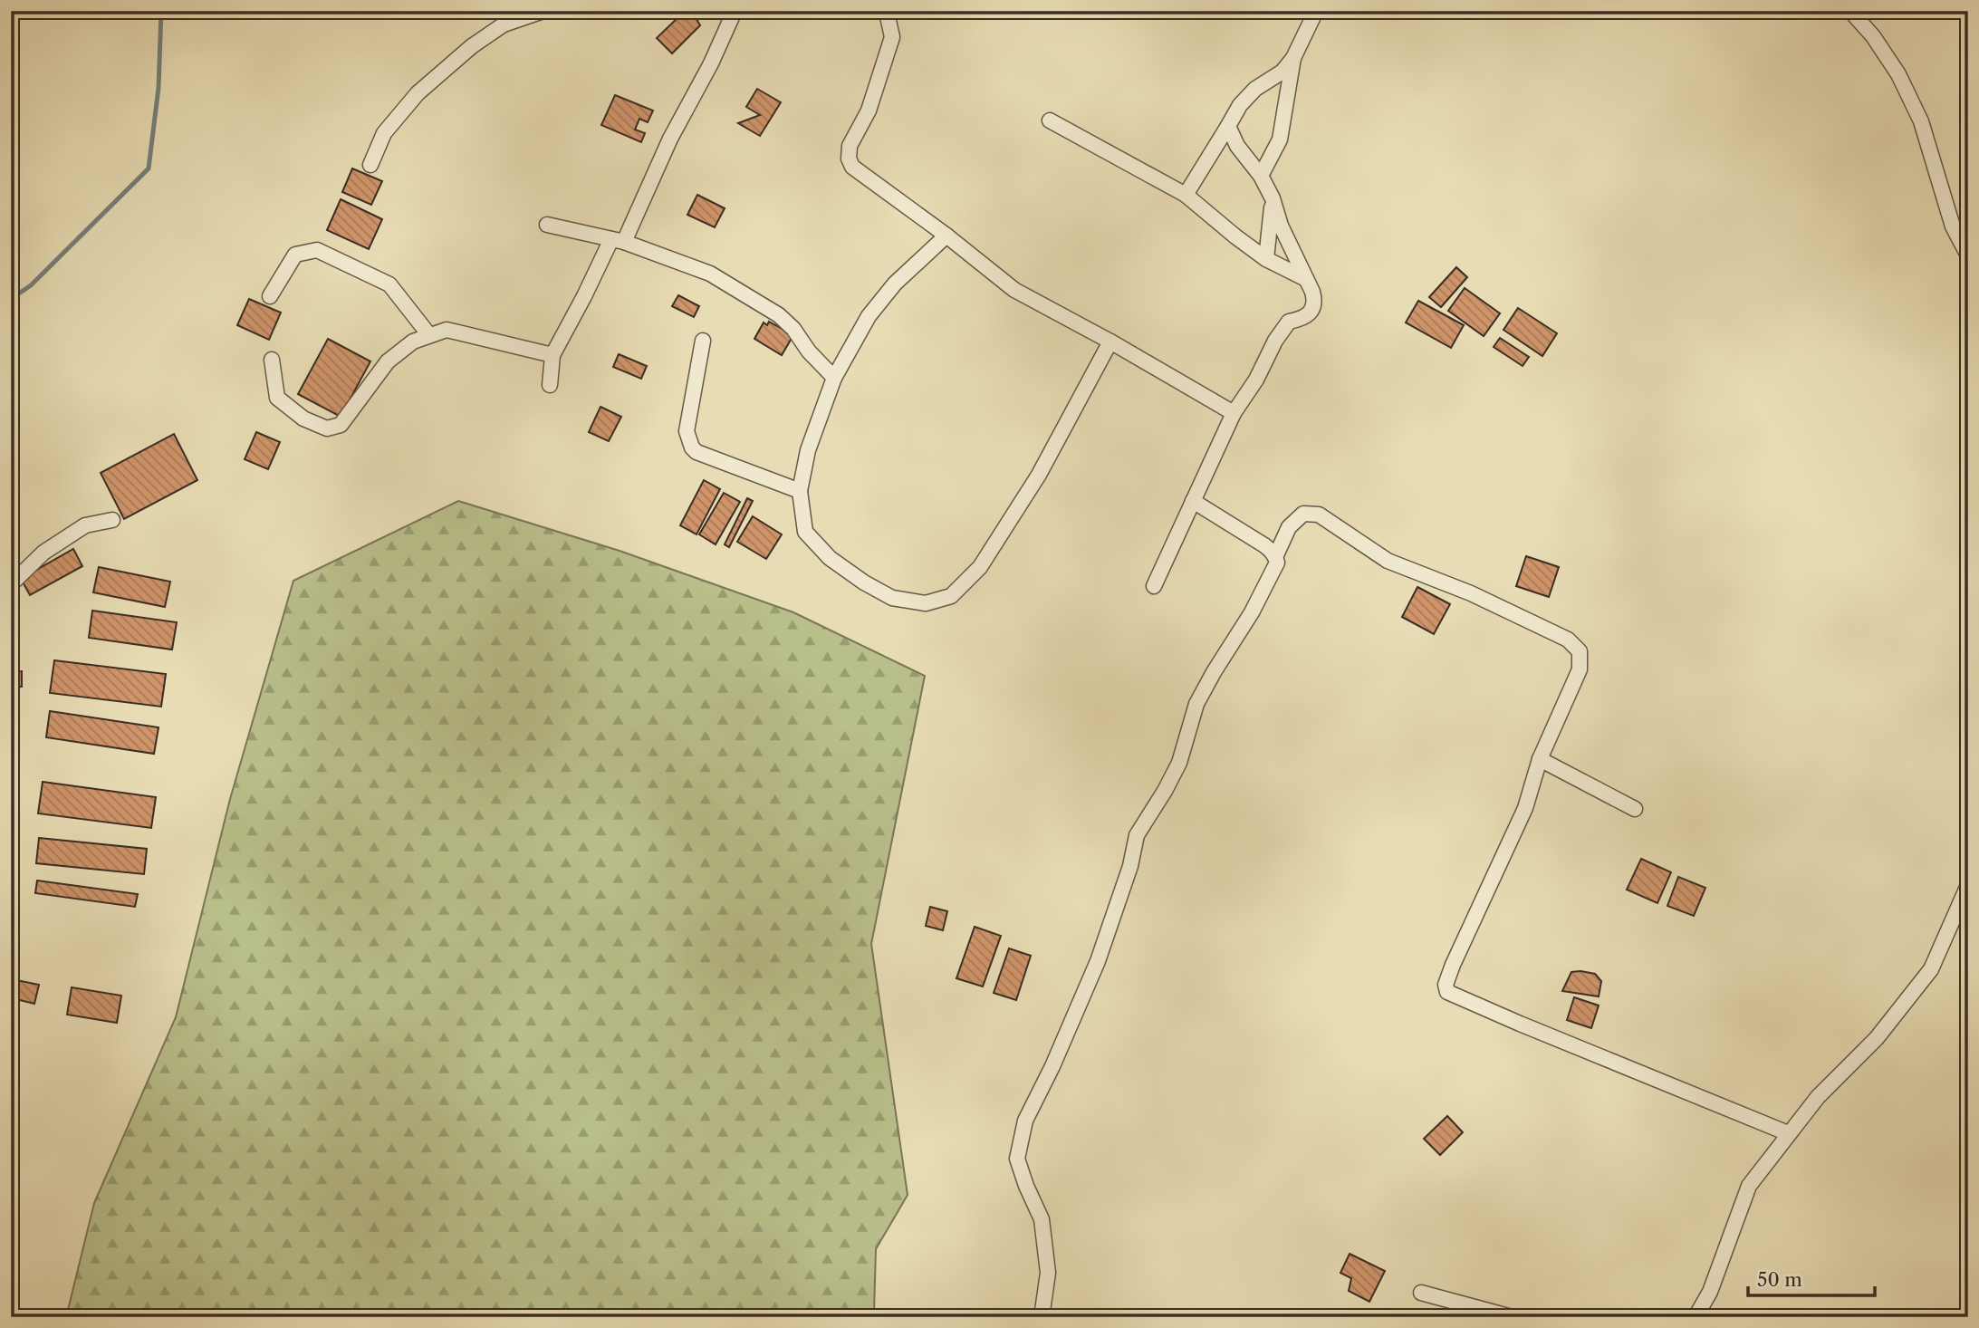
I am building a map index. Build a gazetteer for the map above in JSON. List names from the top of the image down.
{
  "scale_bar": "50 m"
}
